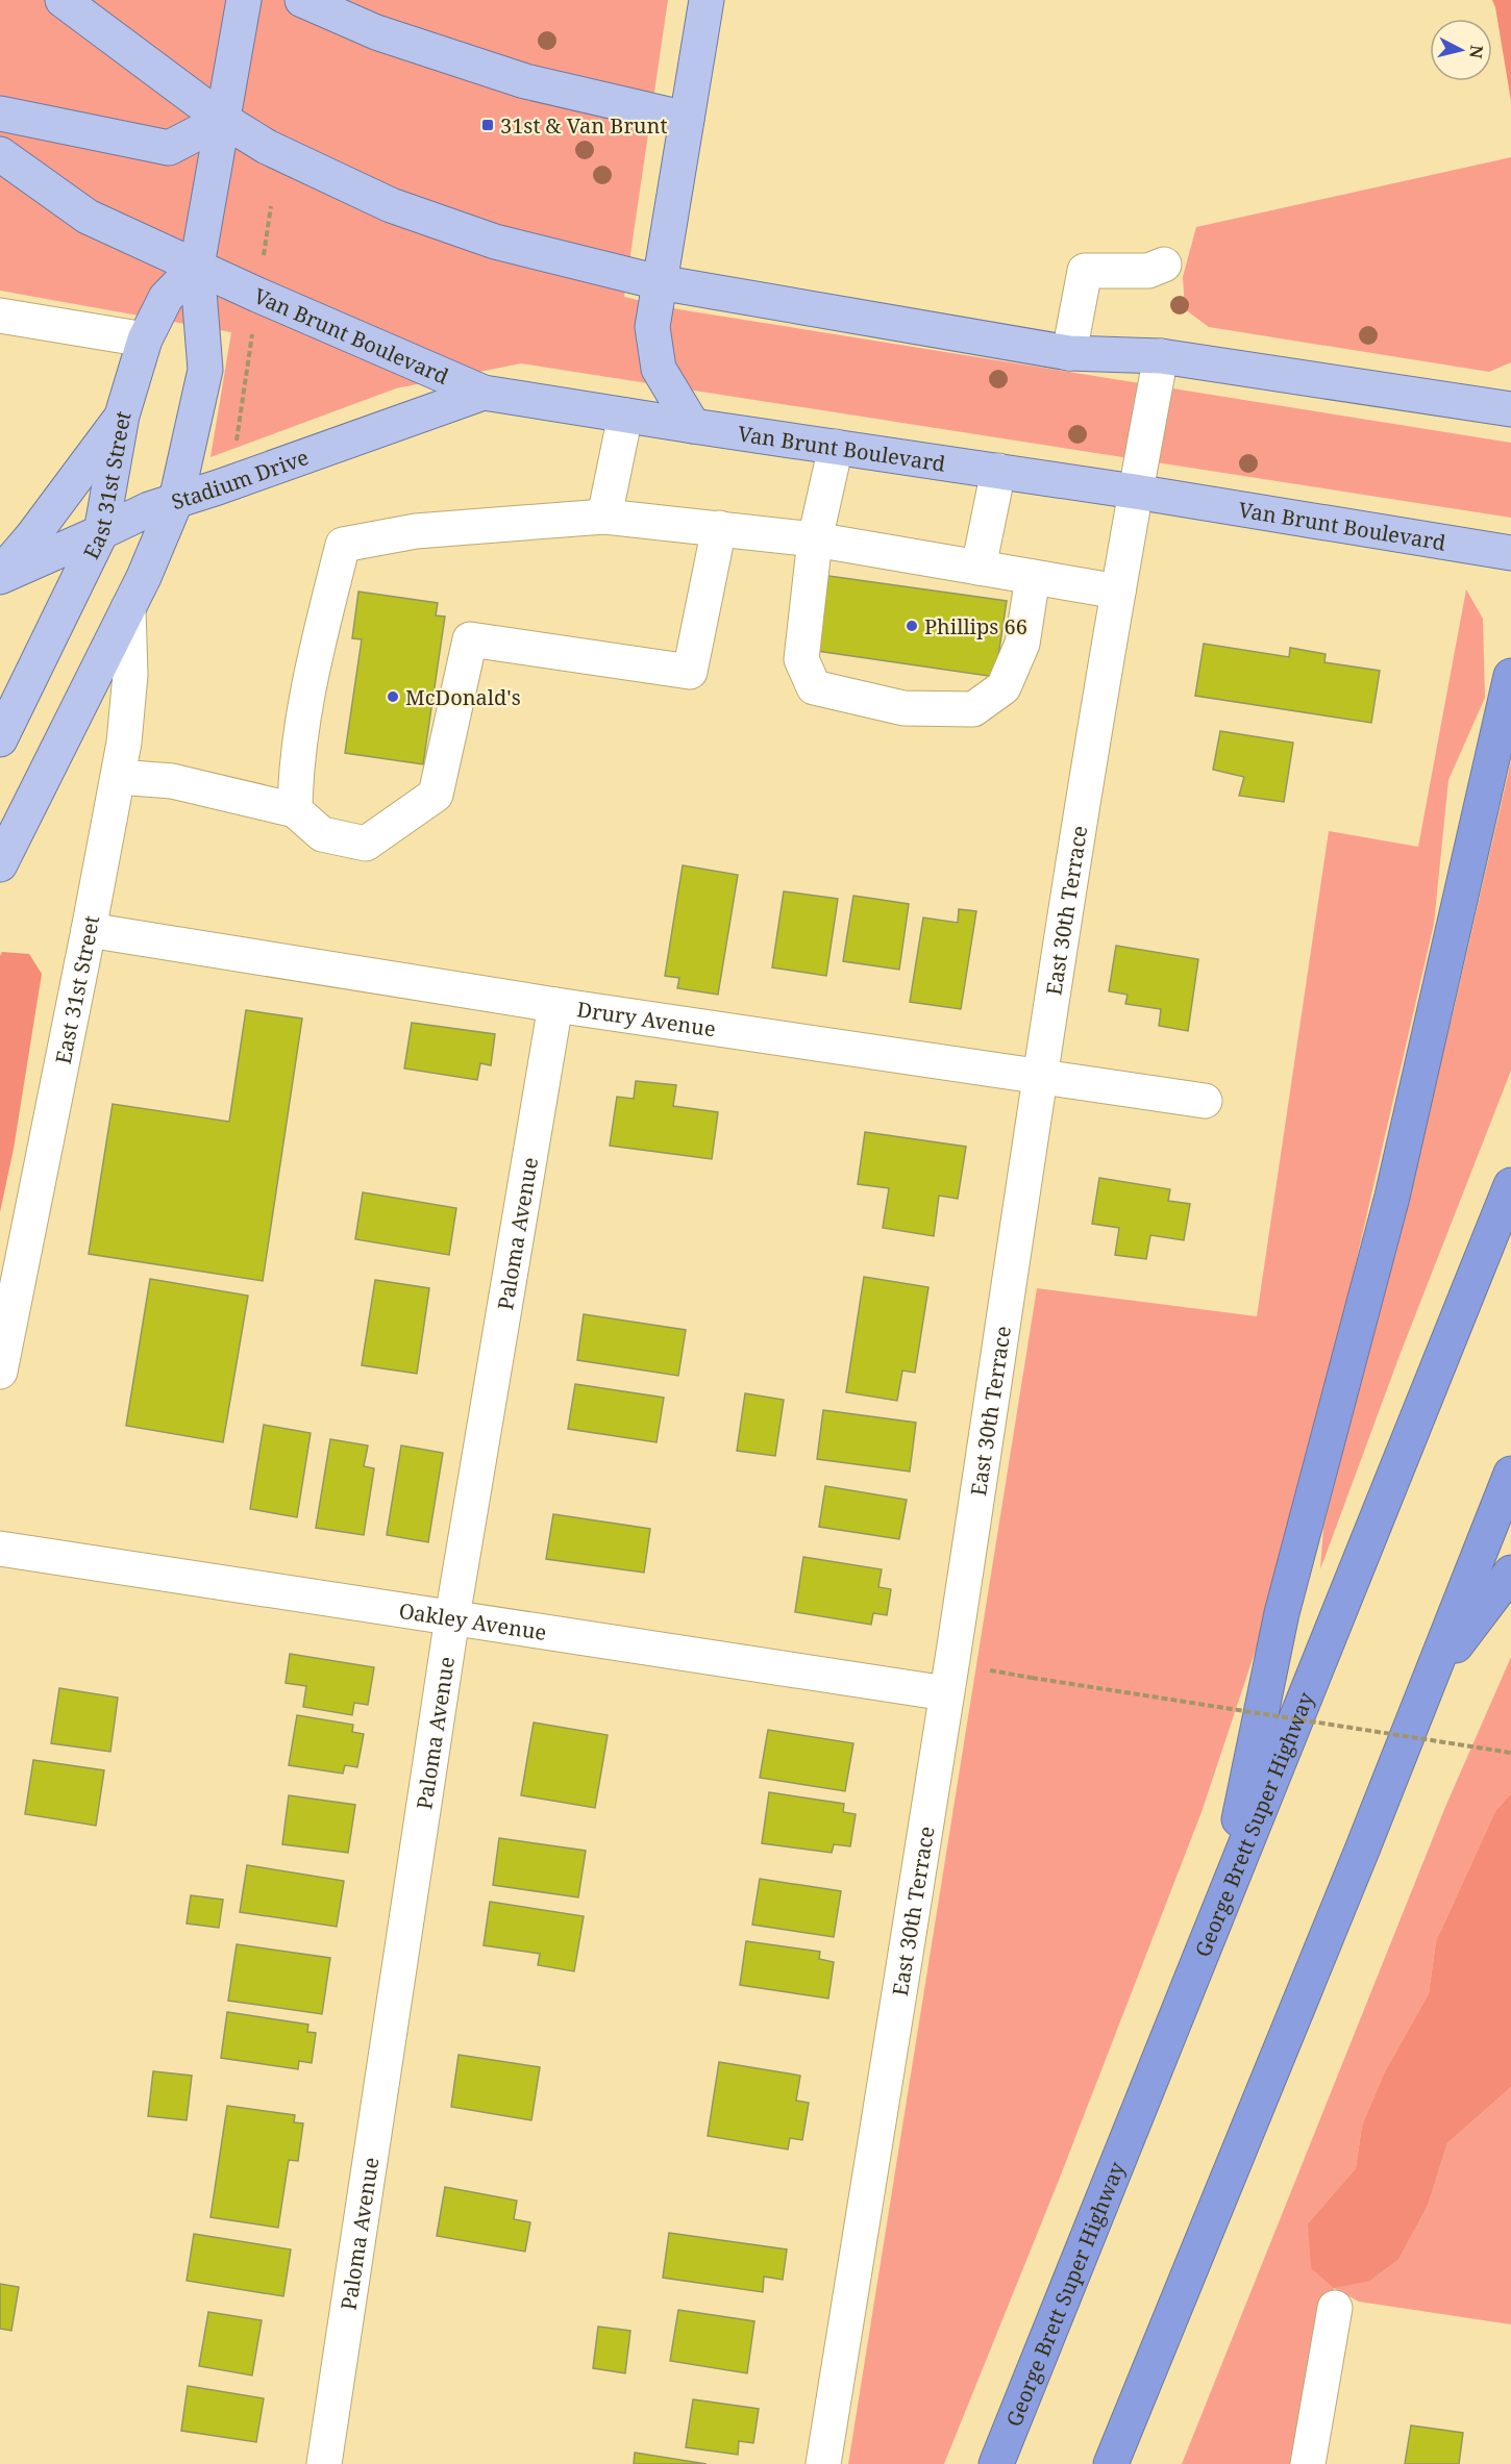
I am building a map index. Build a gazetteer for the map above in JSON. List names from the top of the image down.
{
  "streets": {
    "highway": ["George Brett Super Highway"],
    "main road": ["Van Brunt Boulevard", "Stadium Drive", "East 31st Street"],
    "street": [
      "East 30th Terrace",
      "Drury Avenue",
      "Paloma Avenue",
      "Oakley Avenue"
    ]
  },
  "crossings": [
    ["Van Brunt Boulevard", "Stadium Drive"],
    ["Van Brunt Boulevard", "East 31st Street"],
    ["Van Brunt Boulevard", "East 30th Terrace"],
    ["Stadium Drive", "East 31st Street"],
    ["East 31st Street", "Drury Avenue"],
    ["East 30th Terrace", "Drury Avenue"],
    ["East 30th Terrace", "Oakley Avenue"],
    ["Drury Avenue", "Paloma Avenue"],
    ["Paloma Avenue", "Oakley Avenue"]
  ],
  "places": {
    "transit": ["31st & Van Brunt"],
    "other": ["Phillips 66", "McDonald's"]
  },
  "north": "right"
}
